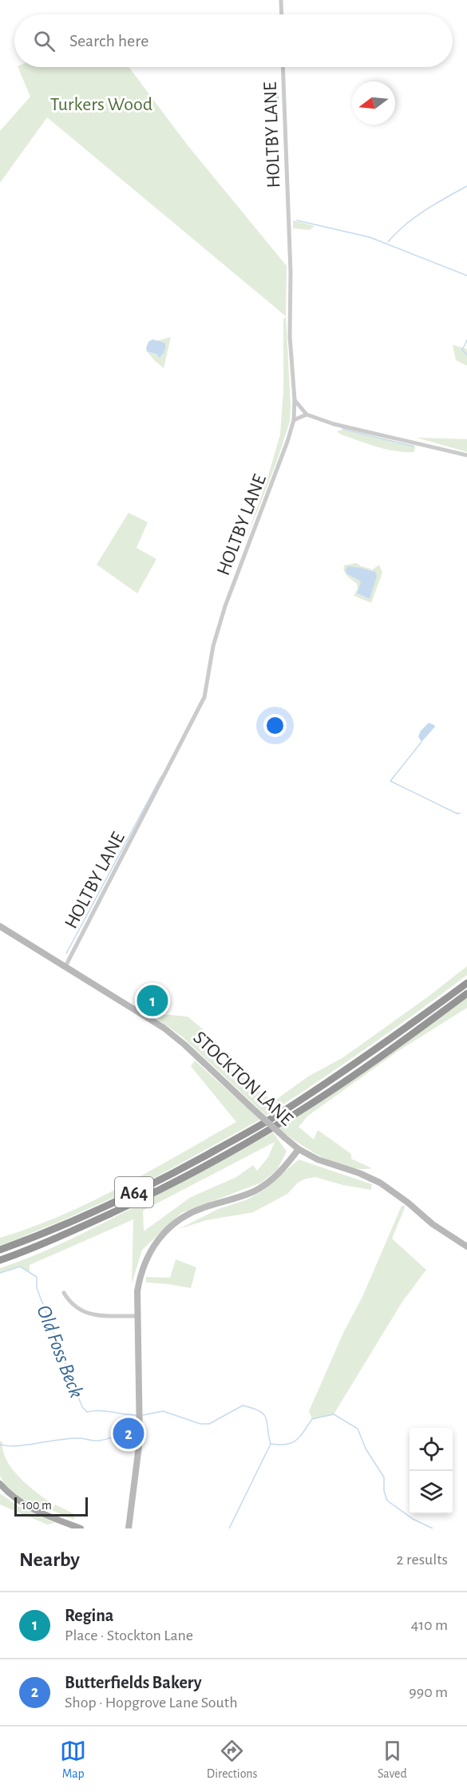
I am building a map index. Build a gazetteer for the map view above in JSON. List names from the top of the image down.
{
  "streets": {
    "highway": ["A64"],
    "street": ["HOLTBY LANE", "STOCKTON LANE"]
  },
  "crossings": [
    ["HOLTBY LANE", "STOCKTON LANE"]
  ],
  "water": ["Old Foss Beck"],
  "parks": ["Turkers Wood"],
  "scale_bar": "100 m",
  "north": "left",
  "page": {
    "search": "Search here",
    "pins": ["1", "2"],
    "scale": "100 m",
    "heading": ["Nearby", "2 results"],
    "list": [
      {
        "mark": "1",
        "name": "Regina",
        "note": "Place · Stockton Lane",
        "value": "410 m"
      },
      {
        "mark": "2",
        "name": "Butterfields Bakery",
        "note": "Shop · Hopgrove Lane South",
        "value": "990 m"
      }
    ],
    "nav": ["Map", "Directions", "Saved"]
  }
}
